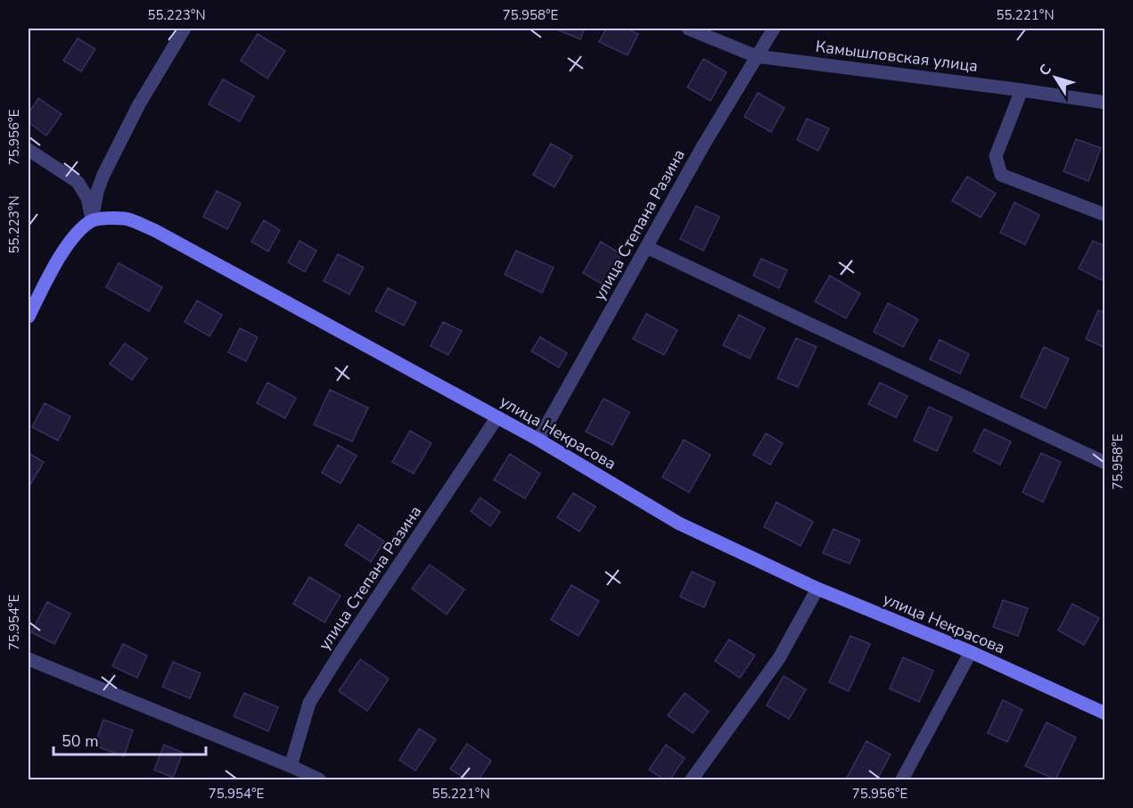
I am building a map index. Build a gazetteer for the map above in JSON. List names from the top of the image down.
{
  "streets": {
    "street": ["Камышловская улица", "улица Степана Разина", "улица Некрасова"]
  },
  "crossings": [
    ["Камышловская улица", "улица Степана Разина"],
    ["улица Степана Разина", "улица Некрасова"]
  ],
  "scale_bar": "50 m",
  "north": "top left",
  "coordinates": [
    "55.223°N",
    "75.958°E",
    "55.221°N",
    "75.956°E",
    "75.954°E"
  ]
}
